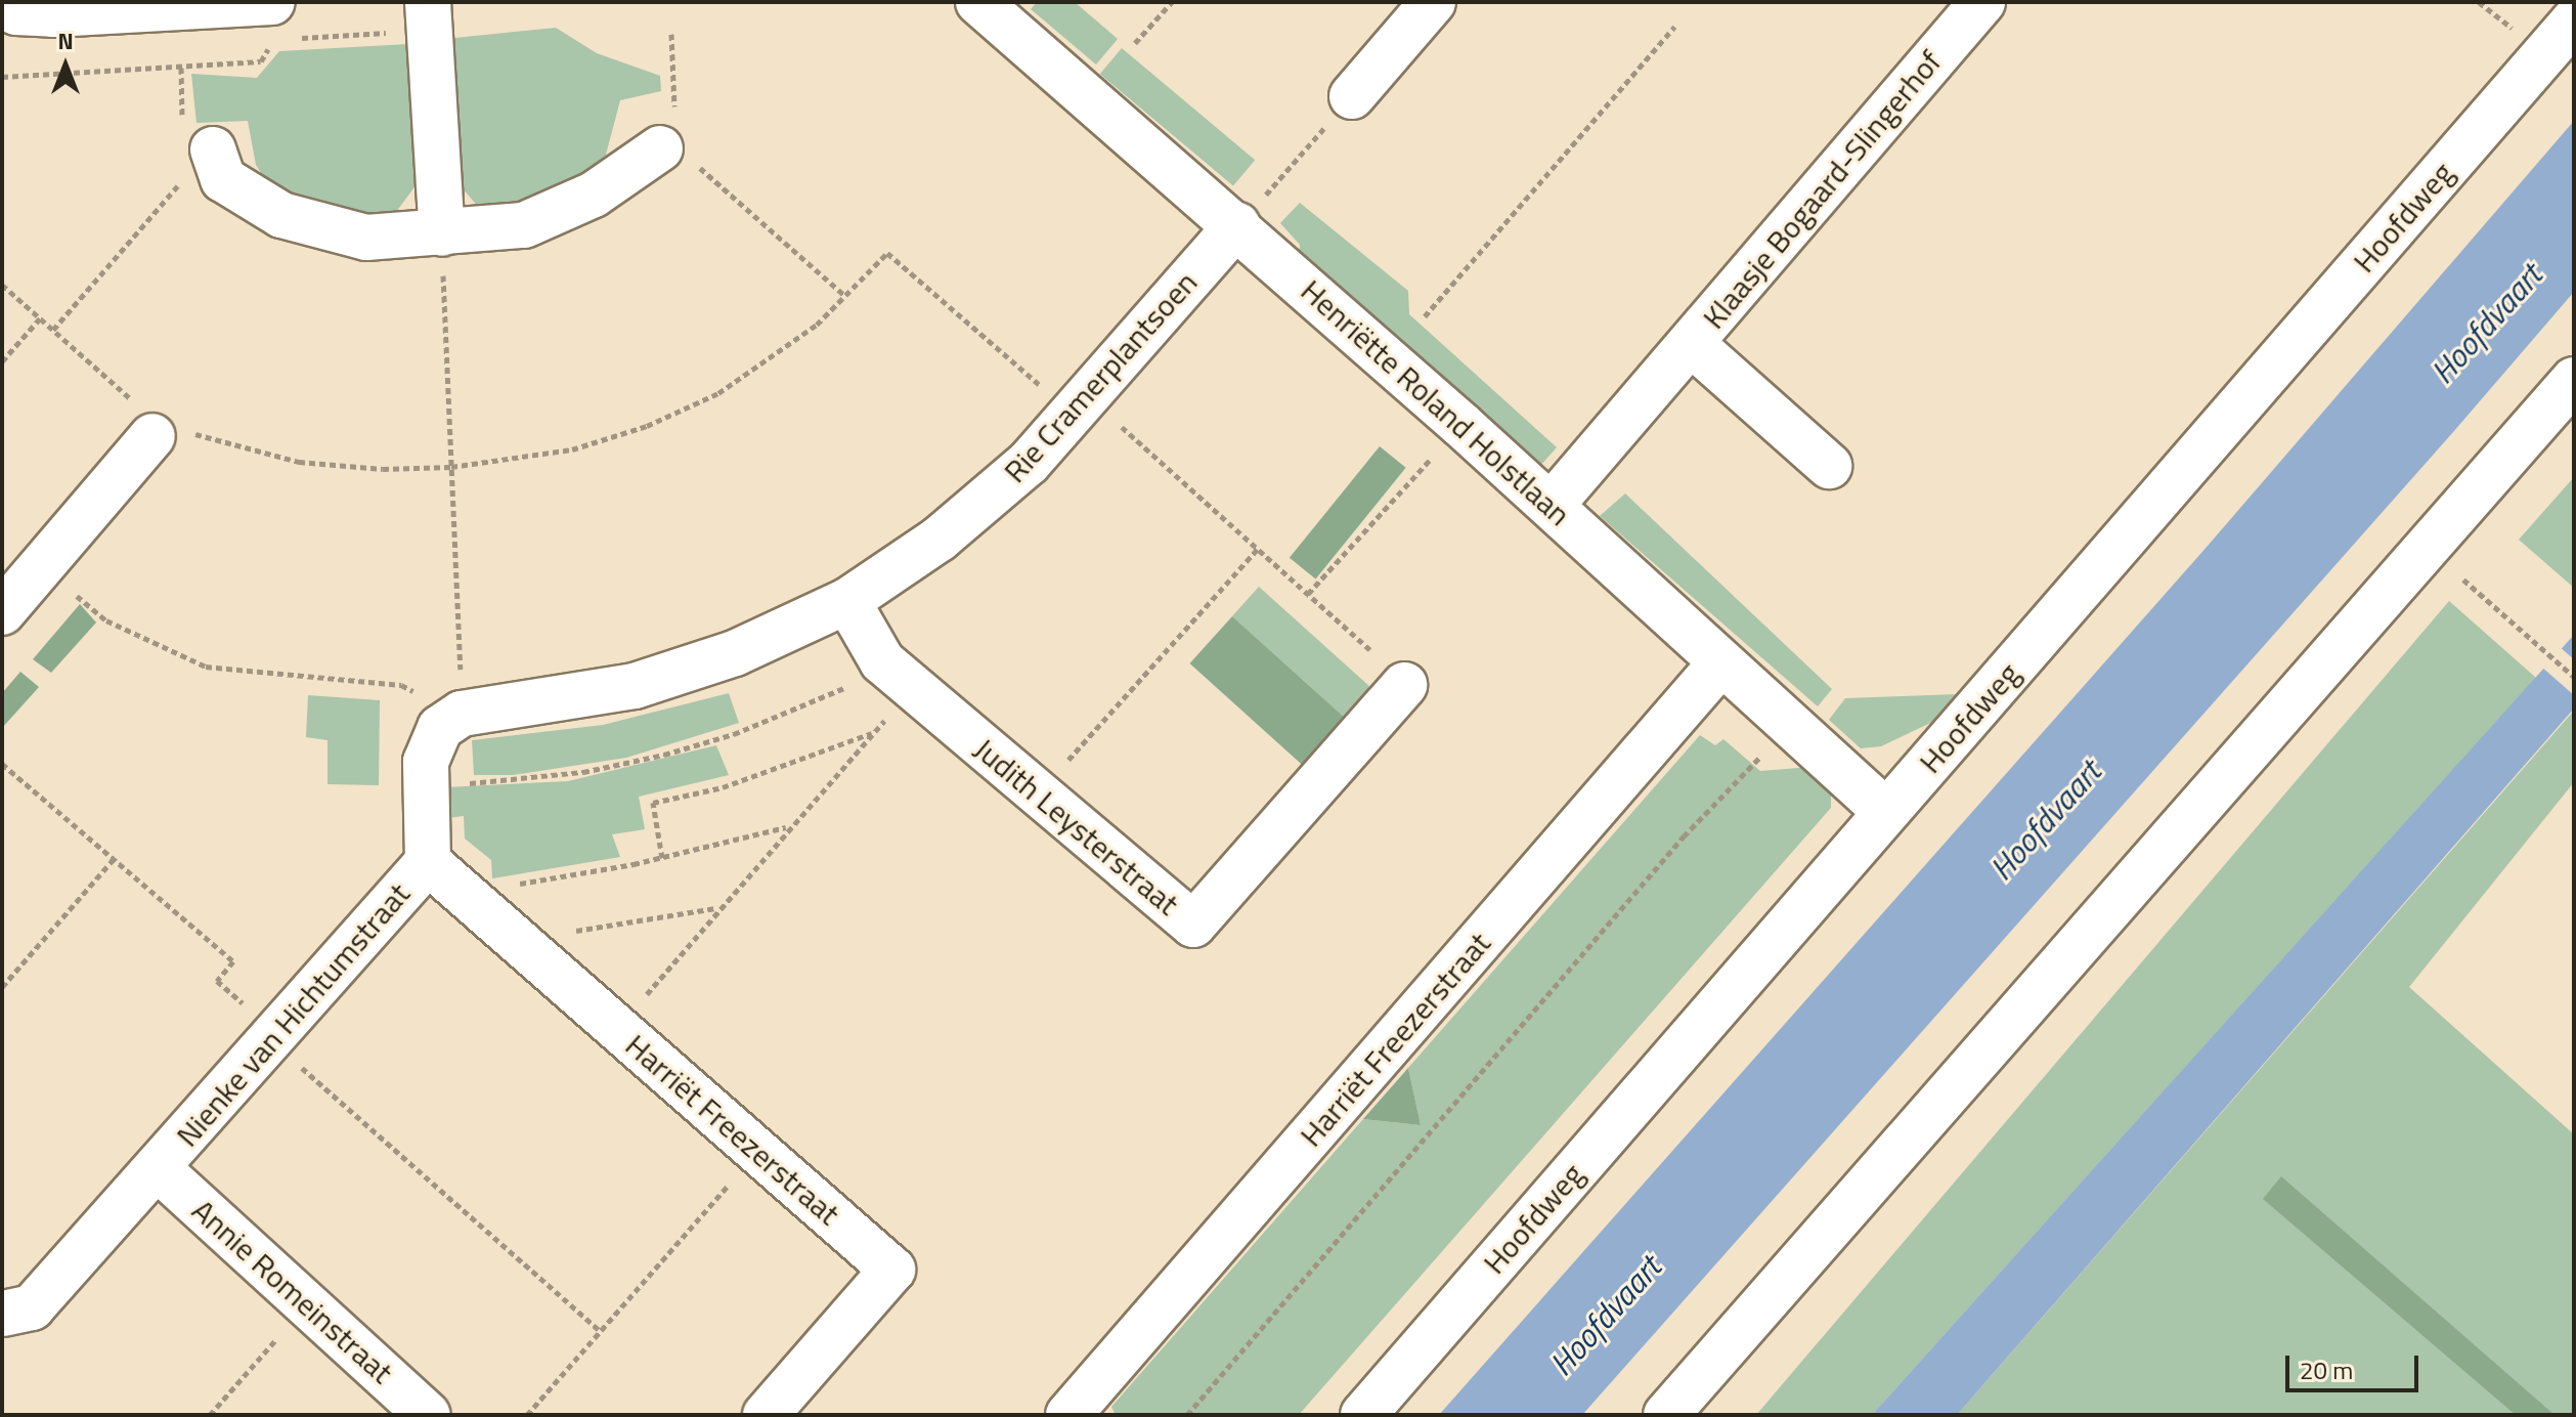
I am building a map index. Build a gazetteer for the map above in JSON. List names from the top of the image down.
{
  "streets": {
    "street": [
      "Klaasje Bogaard-Slingerhof",
      "Hoofdweg",
      "Rie Cramerplantsoen",
      "Henriëtte Roland Holstlaan",
      "Judith Leysterstraat",
      "Nienke van Hichtumstraat",
      "Harriët Freezerstraat",
      "Annie Romeinstraat"
    ]
  },
  "crossings": [
    ["Klaasje Bogaard-Slingerhof", "Henriëtte Roland Holstlaan"],
    ["Hoofdweg", "Henriëtte Roland Holstlaan"],
    ["Rie Cramerplantsoen", "Henriëtte Roland Holstlaan"],
    ["Rie Cramerplantsoen", "Judith Leysterstraat"],
    ["Henriëtte Roland Holstlaan", "Harriët Freezerstraat"],
    ["Nienke van Hichtumstraat", "Harriët Freezerstraat"],
    ["Nienke van Hichtumstraat", "Annie Romeinstraat"]
  ],
  "water": ["Hoofdvaart"],
  "scale_bar": "20 m",
  "north": "top"
}
